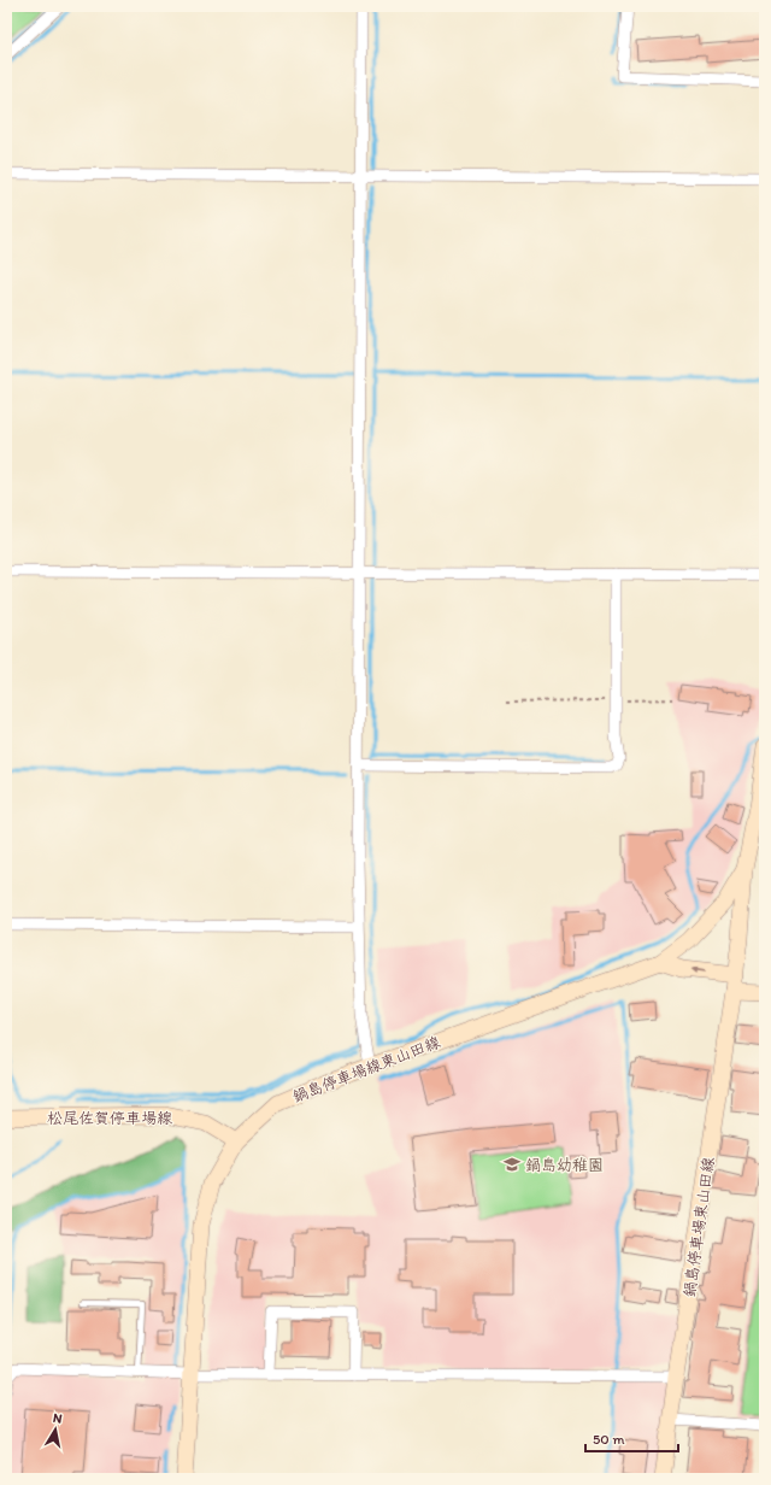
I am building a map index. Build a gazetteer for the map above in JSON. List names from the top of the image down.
{
  "streets": {
    "main road": ["鍋島停車場線東山田線", "松尾佐賀停車場線", "鍋島停車場東山田線"]
  },
  "crossings": [
    ["鍋島停車場線東山田線", "松尾佐賀停車場線"],
    ["鍋島停車場線東山田線", "鍋島停車場東山田線"]
  ],
  "places": {
    "school or university": ["鍋島幼稚園"]
  },
  "scale_bar": "50 m",
  "north": "top"
}
